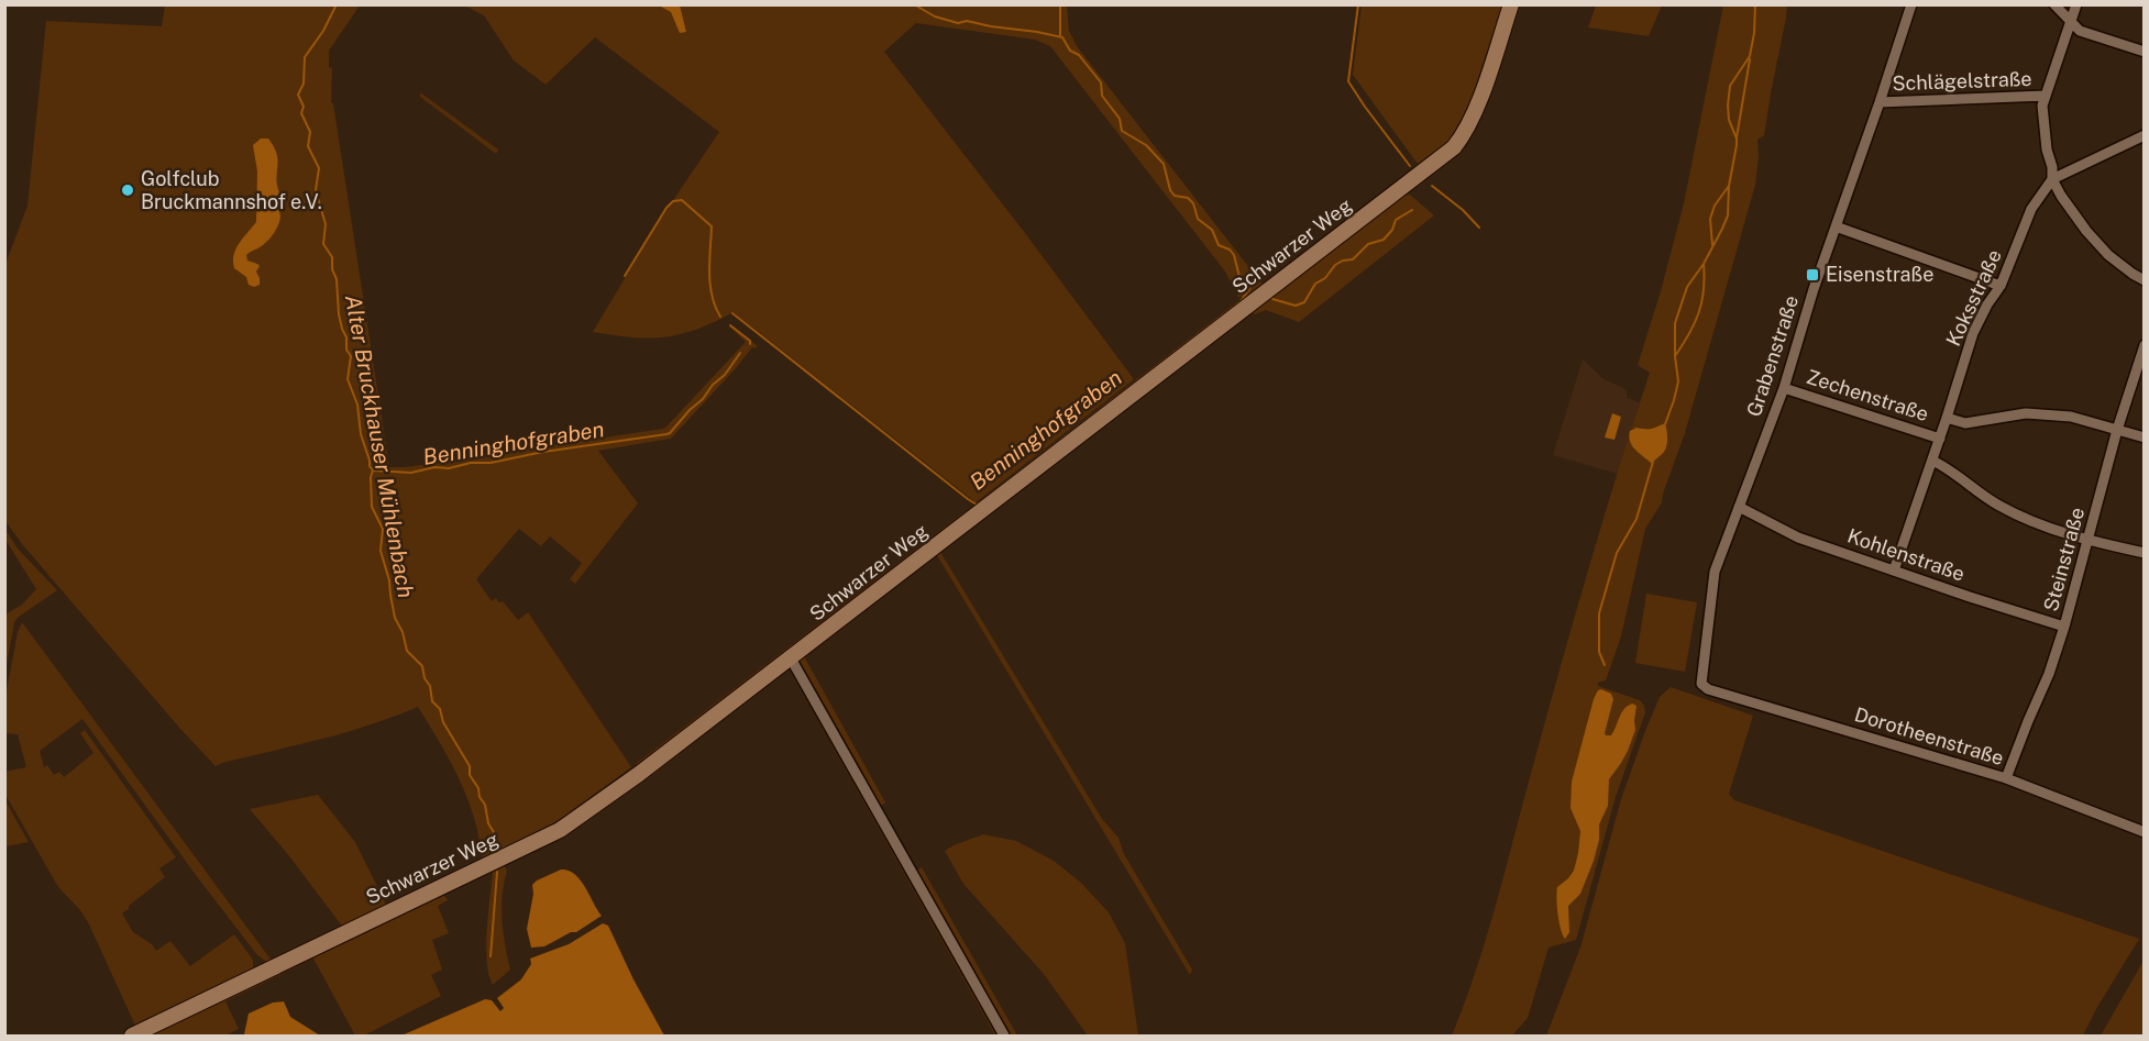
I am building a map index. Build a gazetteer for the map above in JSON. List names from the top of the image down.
{
  "streets": {
    "street": [
      "Schlägelstraße",
      "Schwarzer Weg",
      "Koksstraße",
      "Grabenstraße",
      "Zechenstraße",
      "Kohlenstraße",
      "Steinstraße",
      "Dorotheenstraße"
    ]
  },
  "crossings": [
    ["Schlägelstraße", "Grabenstraße"],
    ["Koksstraße", "Zechenstraße"],
    ["Koksstraße", "Kohlenstraße"],
    ["Grabenstraße", "Zechenstraße"],
    ["Grabenstraße", "Kohlenstraße"],
    ["Grabenstraße", "Dorotheenstraße"],
    ["Zechenstraße", "Steinstraße"],
    ["Kohlenstraße", "Steinstraße"],
    ["Steinstraße", "Dorotheenstraße"]
  ],
  "water": ["Benninghofgraben", "Alter Bruckhauser Mühlenbach"],
  "places": {
    "other": ["Golfclub Bruckmannshof e.V."],
    "transit": ["Eisenstraße"]
  }
}
